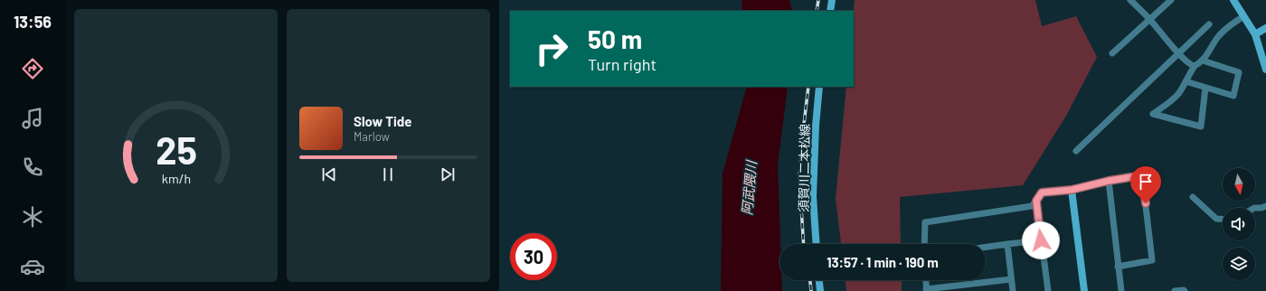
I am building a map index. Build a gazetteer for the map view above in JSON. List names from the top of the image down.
{
  "streets": {
    "main road": ["須賀川二本松線"]
  },
  "water": ["阿武隈川"],
  "north": "bottom",
  "page": {
    "tabs": "13:56",
    "turn": ["50 m", "Turn right"],
    "song": ["Slow Tide", "Marlow"],
    "limit": "30",
    "trip": "13:57 · 1 min · 190 m",
    "gauge": ["25", "km/h"]
  }
}
